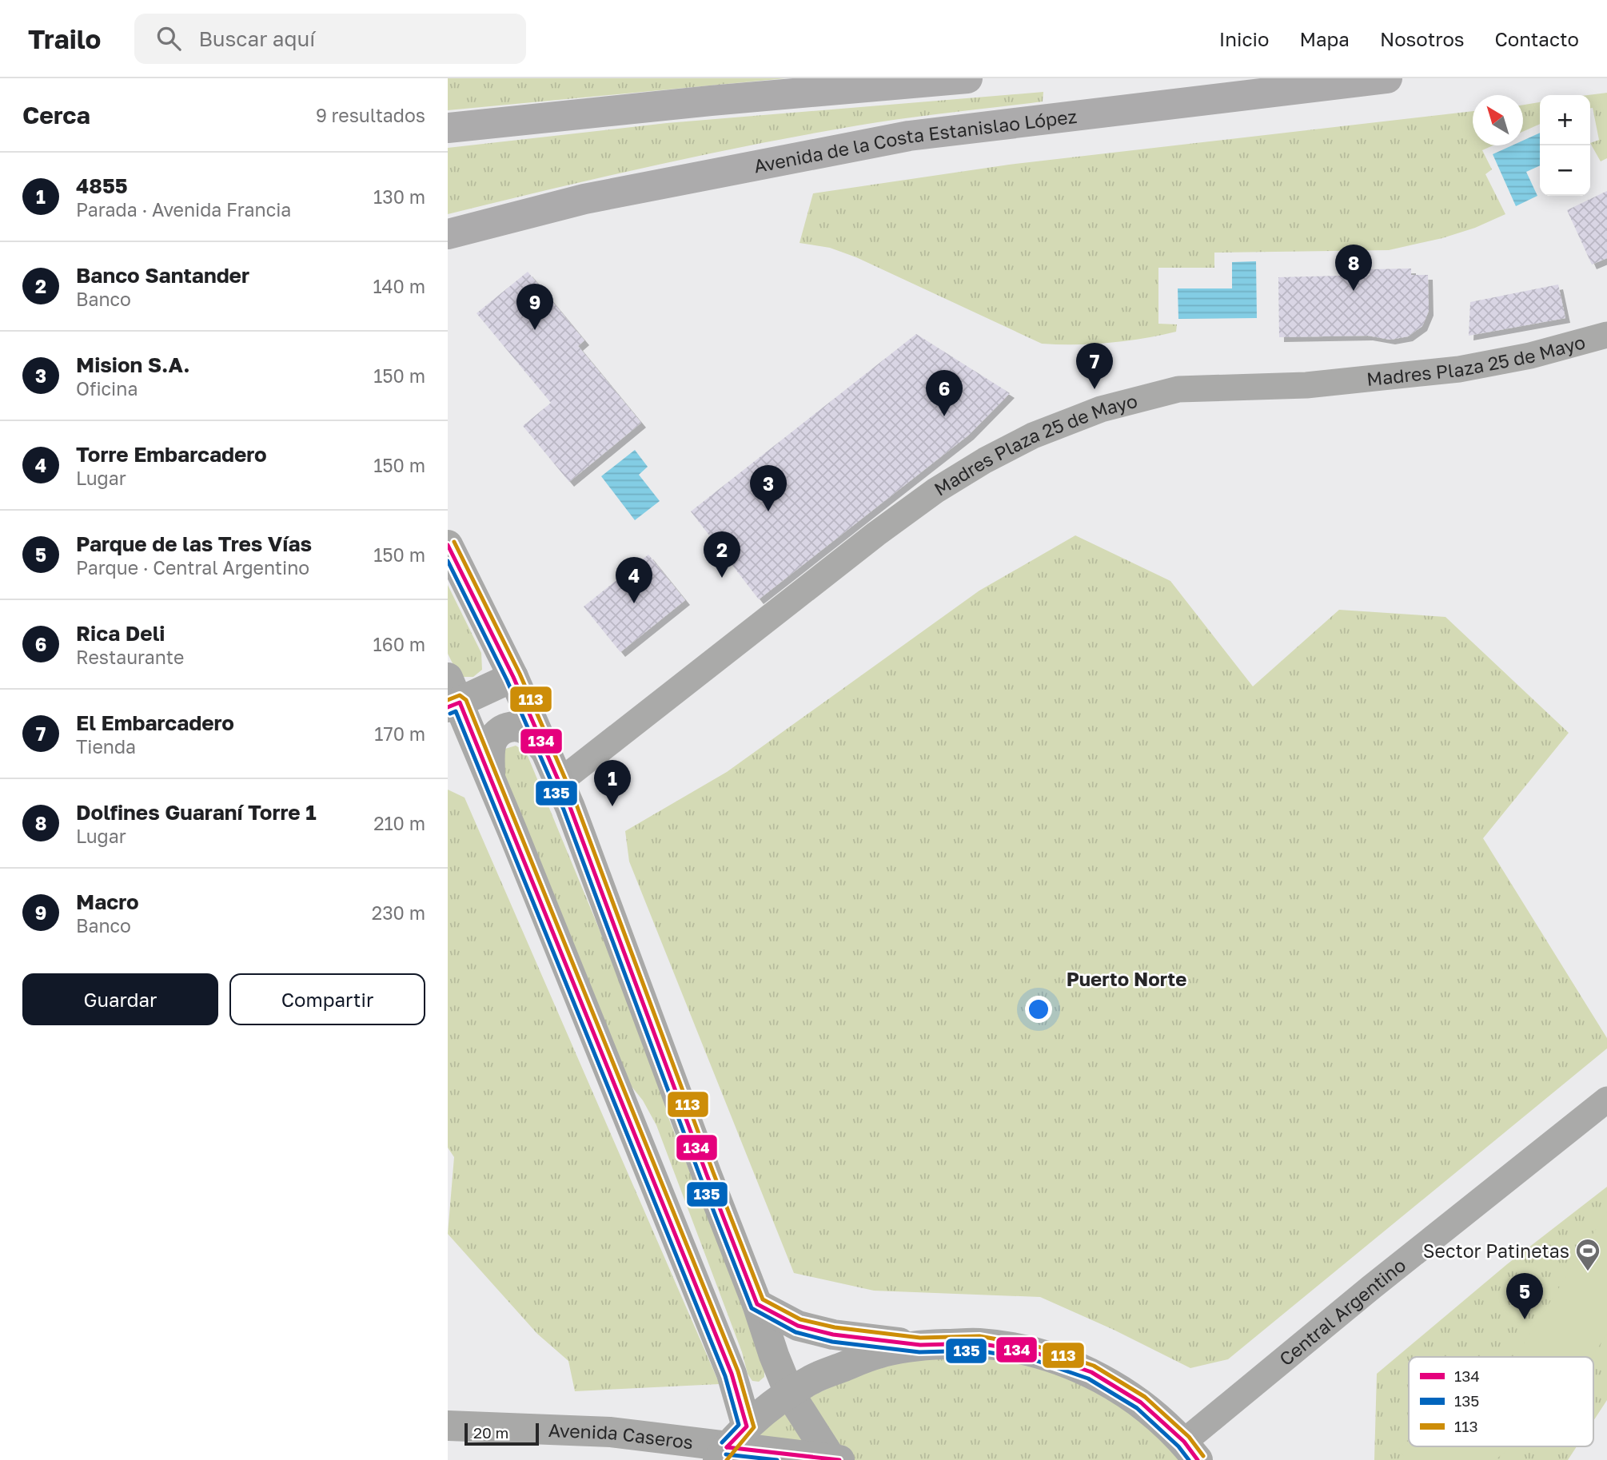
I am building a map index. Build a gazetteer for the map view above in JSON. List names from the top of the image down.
{
  "streets": {
    "main road": ["Avenida de la Costa Estanislao López", "Avenida Caseros"],
    "street": ["Madres Plaza 25 de Mayo", "Central Argentino"]
  },
  "districts": ["Puerto Norte"],
  "places": {
    "sports": ["Sector Patinetas"]
  },
  "lines": ["transit line 113", "transit line 134", "transit line 135"],
  "legend": ["134", "135", "113"],
  "scale_bar": "20 m",
  "north": "top left",
  "page": {
    "header": "Trailo",
    "search": "Buscar aquí",
    "nav": [
      "Inicio",
      "Mapa",
      "Nosotros",
      "Contacto"
    ],
    "heading": ["Cerca", "9 resultados"],
    "map_buttons": ["+", "−"],
    "list": [
      {
        "mark": "1",
        "name": "4855",
        "note": "Parada · Avenida Francia",
        "value": "130 m"
      },
      {
        "mark": "2",
        "name": "Banco Santander",
        "note": "Banco",
        "value": "140 m"
      },
      {
        "mark": "3",
        "name": "Mision S.A.",
        "note": "Oficina",
        "value": "150 m"
      },
      {
        "mark": "4",
        "name": "Torre Embarcadero",
        "note": "Lugar",
        "value": "150 m"
      },
      {
        "mark": "5",
        "name": "Parque de las Tres Vías",
        "note": "Parque · Central Argentino",
        "value": "150 m"
      },
      {
        "mark": "6",
        "name": "Rica Deli",
        "note": "Restaurante",
        "value": "160 m"
      },
      {
        "mark": "7",
        "name": "El Embarcadero",
        "note": "Tienda",
        "value": "170 m"
      },
      {
        "mark": "8",
        "name": "Dolfines Guaraní Torre 1",
        "note": "Lugar",
        "value": "210 m"
      },
      {
        "mark": "9",
        "name": "Macro",
        "note": "Banco",
        "value": "230 m"
      }
    ],
    "pins": [
      "8",
      "9",
      "7",
      "6",
      "3",
      "2",
      "4",
      "1",
      "5"
    ],
    "buttons": ["Guardar", "Compartir"],
    "scale": "20 m"
  }
}
